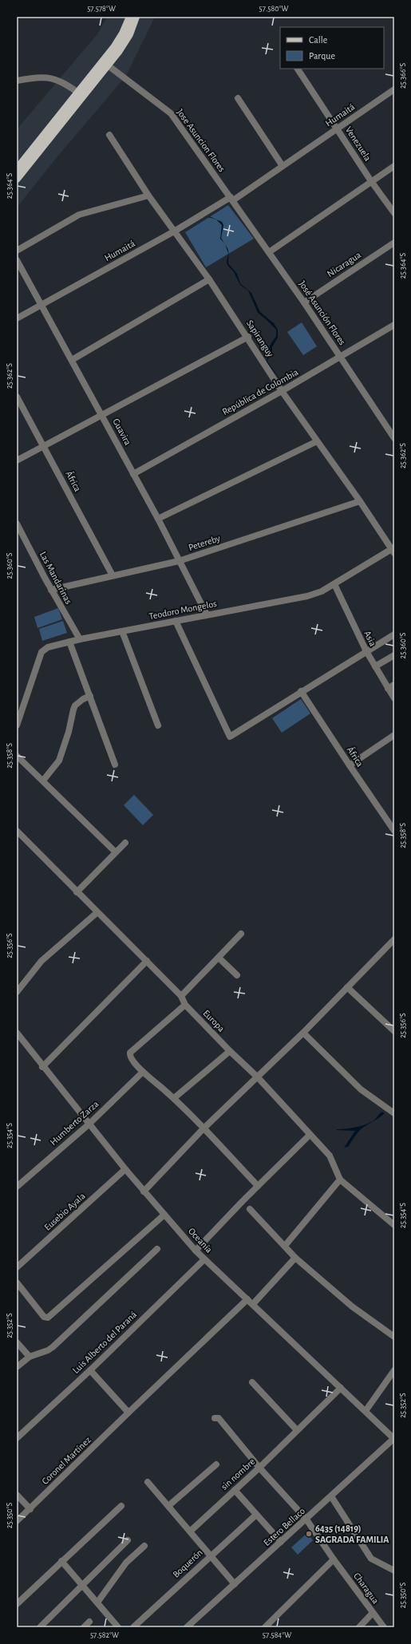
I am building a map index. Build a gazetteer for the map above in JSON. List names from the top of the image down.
{
  "streets": {
    "street": [
      "Humaitá",
      "Jose Asuncion Flores",
      "Venezuela",
      "Nicaragua",
      "José Asunción Flores",
      "Sapiranguy",
      "República de Colombia",
      "Guavira",
      "África",
      "Petereby",
      "Las Mandarinas",
      "Teodoro Mongelos",
      "Asia",
      "Europa",
      "Humberto Zarza",
      "Eusebio Ayala",
      "Oceanía",
      "Luis Alberto del Paraná",
      "Coronel Martínez",
      "sin nombre",
      "Estero Bellaco",
      "Boquerón",
      "Charagua"
    ]
  },
  "crossings": [
    ["Humaitá", "Jose Asuncion Flores"],
    ["Humaitá", "Venezuela"],
    ["Humaitá", "José Asunción Flores"],
    ["Humaitá", "Sapiranguy"],
    ["Humaitá", "Guavira"],
    ["Jose Asuncion Flores", "José Asunción Flores"],
    ["Nicaragua", "José Asunción Flores"],
    ["José Asunción Flores", "República de Colombia"],
    ["Sapiranguy", "República de Colombia"],
    ["Sapiranguy", "Petereby"],
    ["Sapiranguy", "Teodoro Mongelos"],
    ["República de Colombia", "Guavira"],
    ["Guavira", "Petereby"],
    ["Guavira", "Teodoro Mongelos"],
    ["África", "Petereby"],
    ["Petereby", "Las Mandarinas"],
    ["Las Mandarinas", "Teodoro Mongelos"],
    ["Teodoro Mongelos", "Asia"],
    ["Humberto Zarza", "Oceanía"],
    ["Eusebio Ayala", "Oceanía"],
    ["Oceanía", "Luis Alberto del Paraná"],
    ["Oceanía", "Coronel Martínez"],
    ["Oceanía", "sin nombre"],
    ["Oceanía", "Estero Bellaco"],
    ["sin nombre", "Charagua"],
    ["Estero Bellaco", "Charagua"]
  ],
  "places": ["6435 (14819) SAGRADA FAMILIA"],
  "legend": ["Calle", "Parque"],
  "coordinates": [
    "57.578°W",
    "57.580°W",
    "25.366°S",
    "25.364°S",
    "25.362°S",
    "25.360°S",
    "25.358°S",
    "25.356°S",
    "25.354°S",
    "25.352°S",
    "25.350°S",
    "57.582°W",
    "57.584°W"
  ]
}
